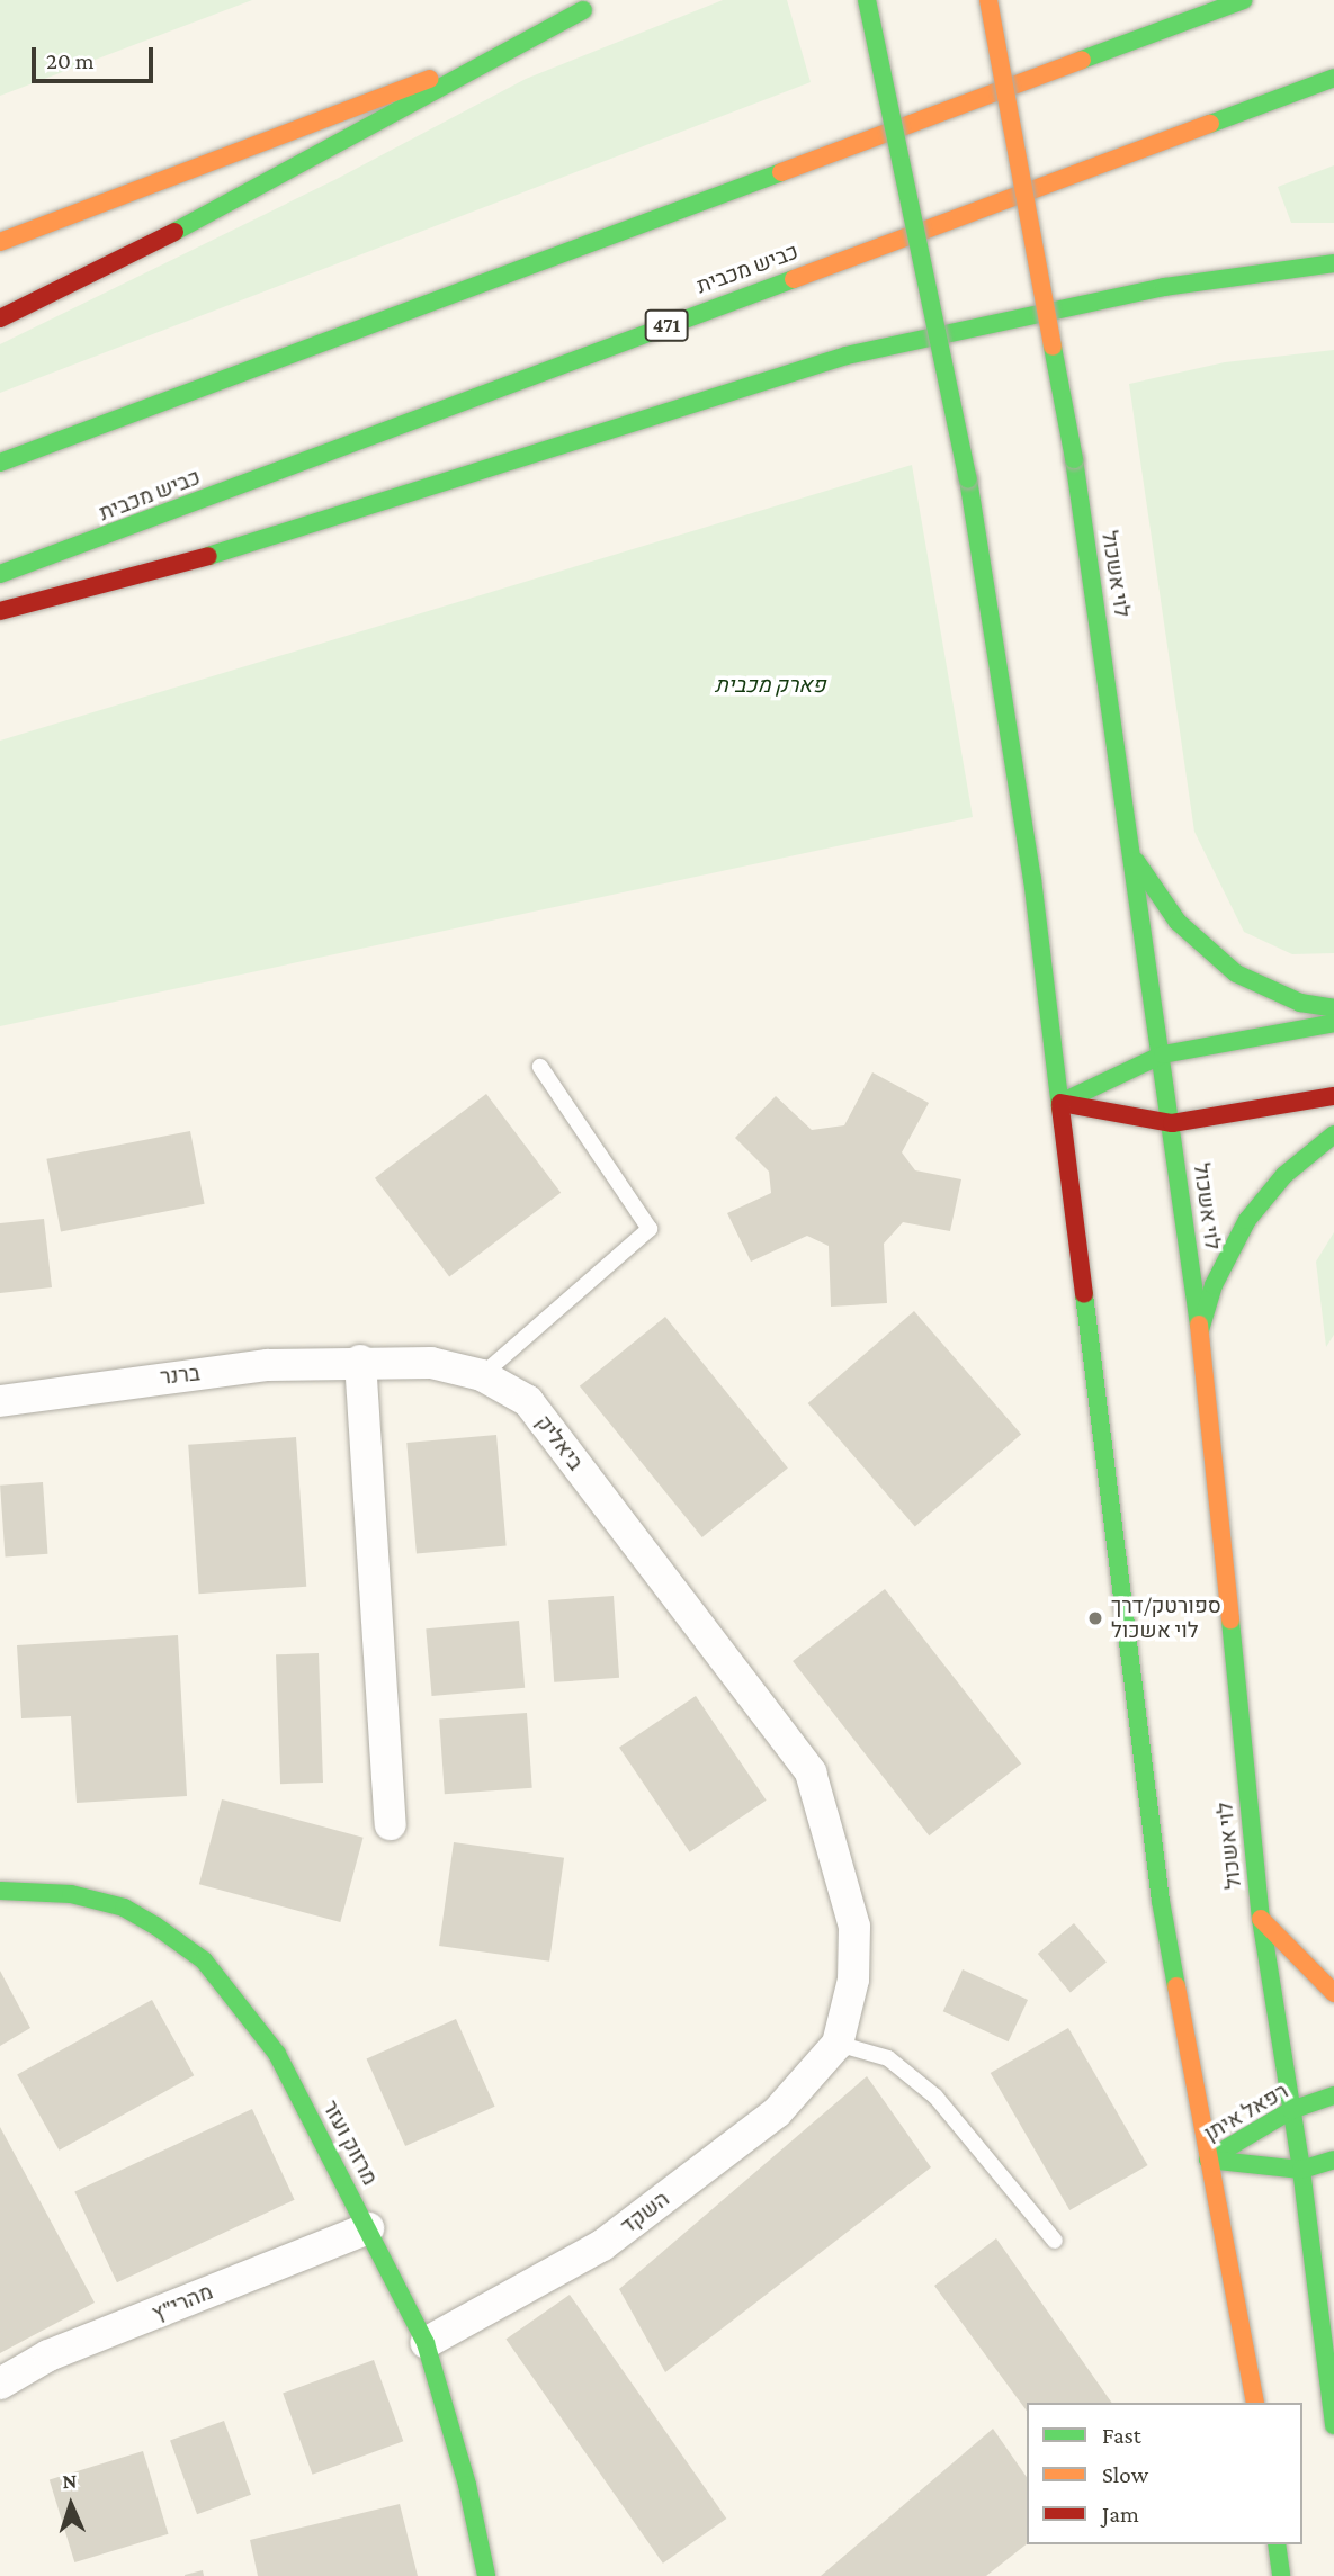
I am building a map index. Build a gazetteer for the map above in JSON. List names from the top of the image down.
{
  "streets": {
    "main road": [
      "כביש מכבית",
      "471",
      "לוי אשכול",
      "רפאל איתן",
      "מרזוק ועזר"
    ],
    "street": [
      "ברנר",
      "ביאליק",
      "השקד",
      "מהרי\"ץ"
    ]
  },
  "crossings": [
    ["לוי אשכול", "רפאל איתן"],
    ["ברנר", "ביאליק"],
    ["ביאליק", "השקד"],
    ["מרזוק ועזר", "השקד"],
    ["מרזוק ועזר", "מהרי\"ץ"]
  ],
  "parks": ["פארק מכבית"],
  "places": ["ספורטק/דרך לוי אשכול"],
  "legend": ["Fast", "Slow", "Jam"],
  "scale_bar": "20 m",
  "north": "top"
}
